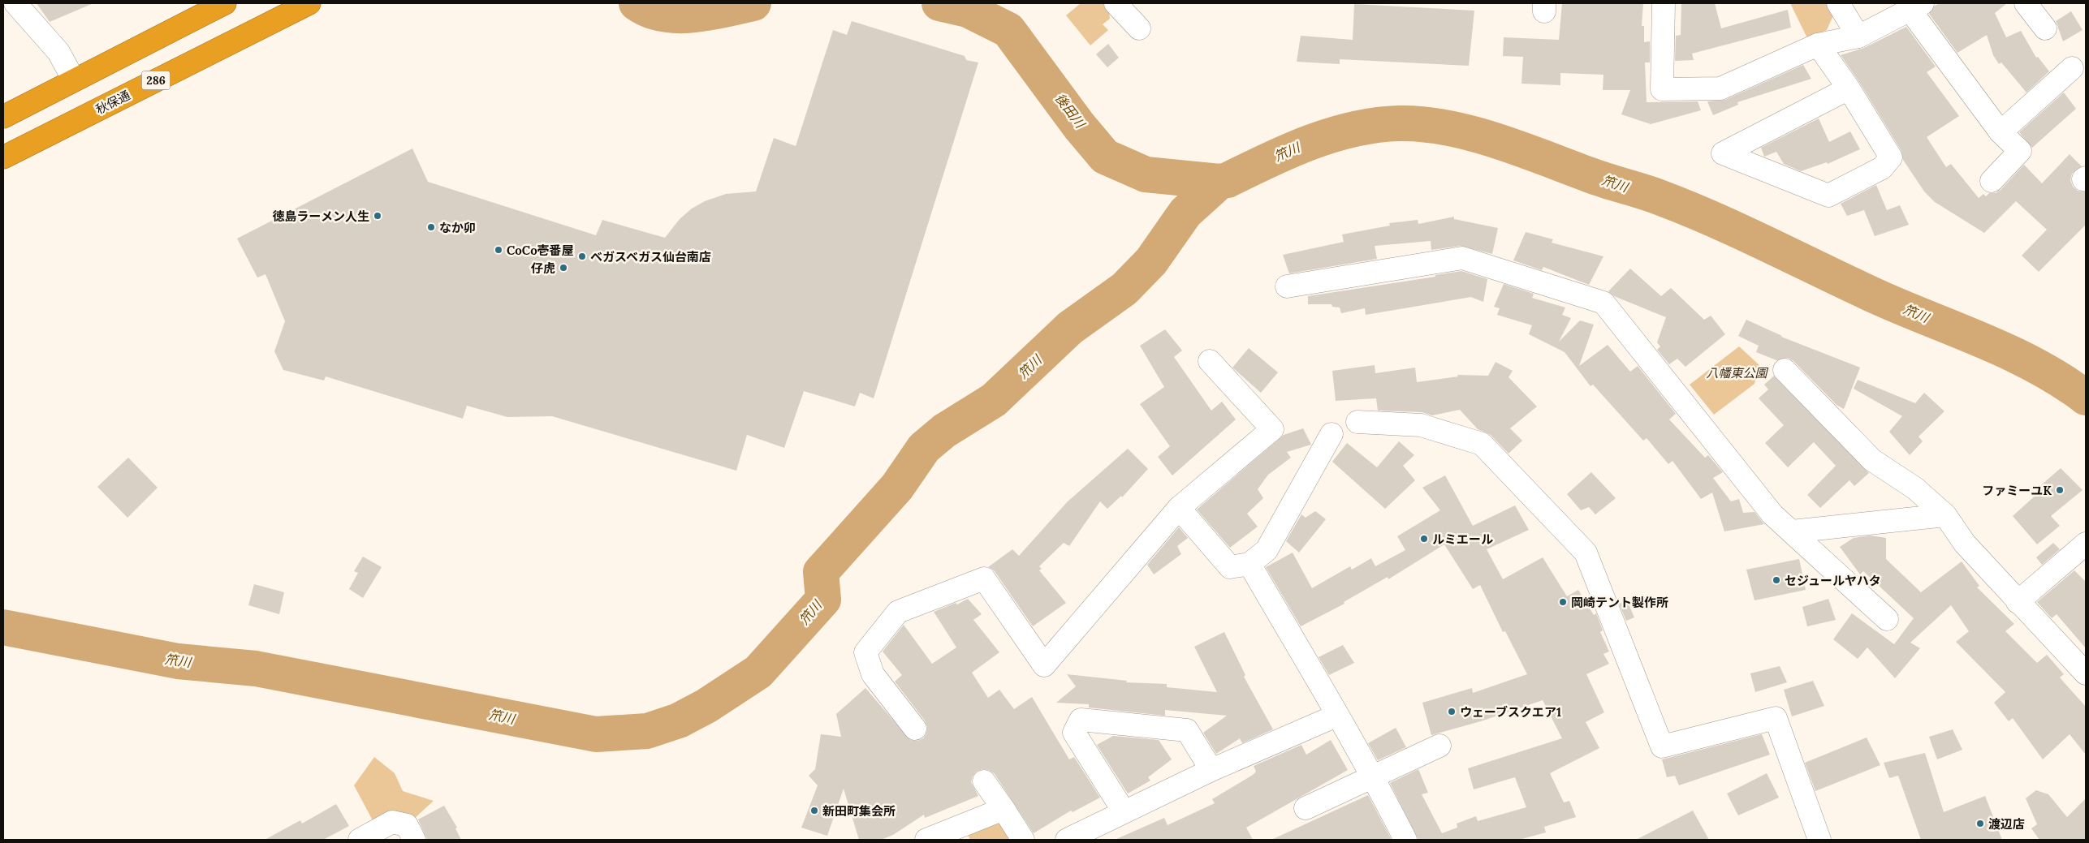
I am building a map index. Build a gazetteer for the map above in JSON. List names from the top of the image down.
{
  "streets": {
    "highway": ["286", "秋保通"]
  },
  "water": ["後田川", "笊川"],
  "parks": ["八幡東公園"],
  "places": [
    "徳島ラーメン人生",
    "なか卯",
    "CoCo壱番屋",
    "ベガスベガス仙台南店",
    "仔虎",
    "ファミーユK",
    "ルミエール",
    "セジュールヤハタ",
    "岡崎テント製作所",
    "ウェーブスクエア1",
    "新田町集会所",
    "渡辺店"
  ]
}
